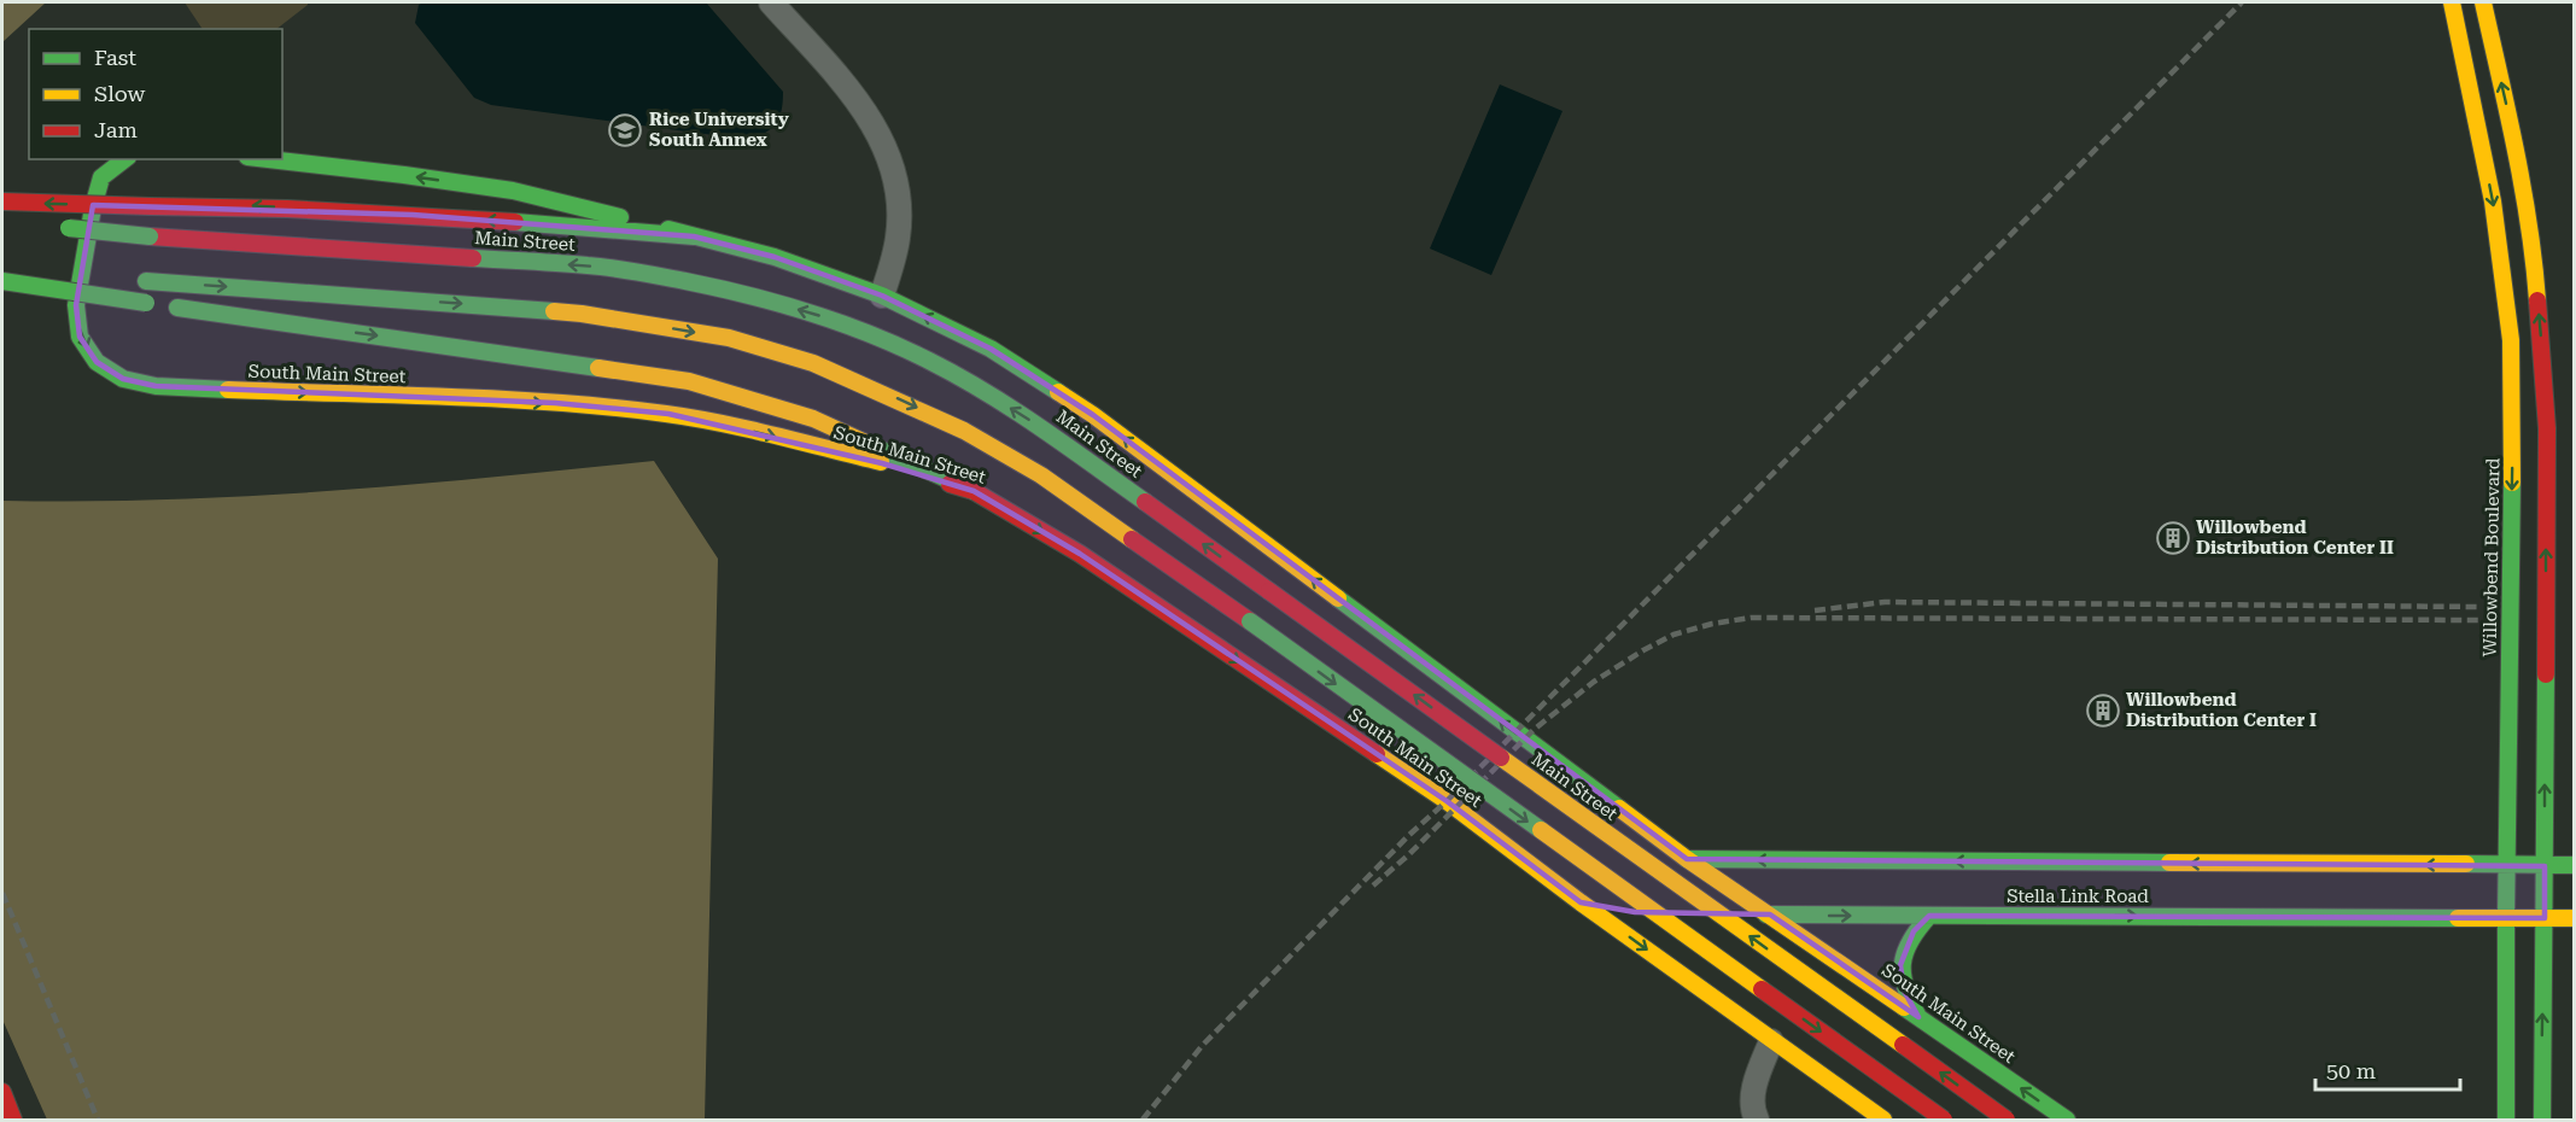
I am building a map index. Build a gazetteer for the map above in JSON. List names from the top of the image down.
{
  "streets": {
    "main road": [
      "Main Street",
      "South Main Street",
      "Willowbend Boulevard",
      "Stella Link Road"
    ]
  },
  "crossings": [
    ["South Main Street", "Stella Link Road"],
    ["Willowbend Boulevard", "Stella Link Road"]
  ],
  "places": {
    "school or university": ["Rice University South Annex"],
    "building": ["Willowbend Distribution Center II", "Willowbend Distribution Center I"]
  },
  "legend": ["Fast", "Slow", "Jam"],
  "scale_bar": "50 m"
}
